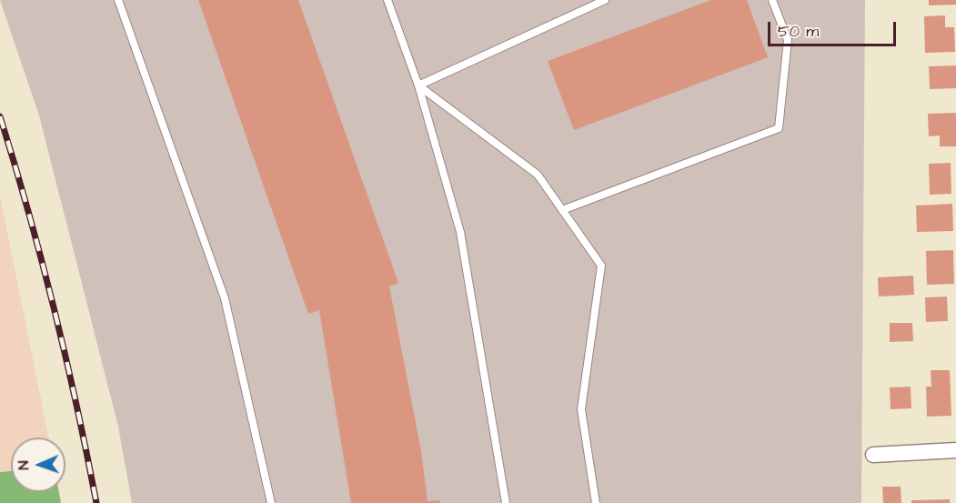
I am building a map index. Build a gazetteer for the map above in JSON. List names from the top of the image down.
{
  "scale_bar": "50 m",
  "north": "left"
}
